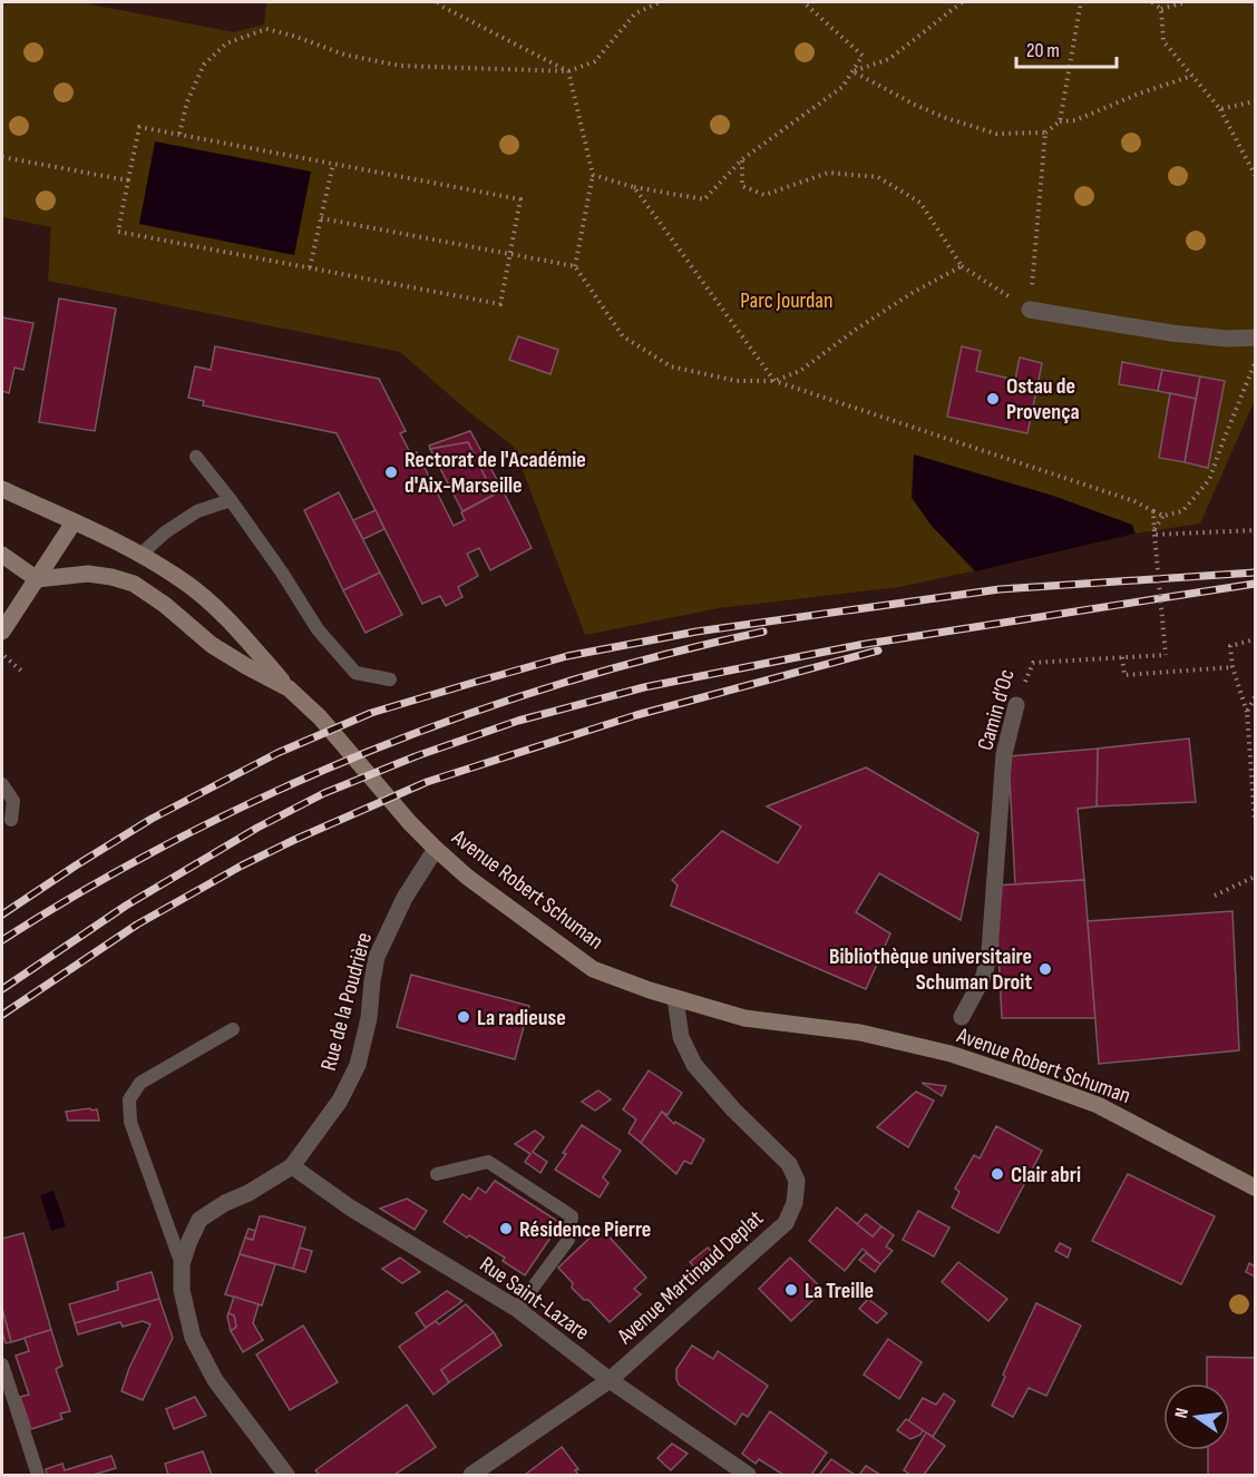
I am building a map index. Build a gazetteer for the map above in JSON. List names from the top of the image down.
{
  "streets": {
    "street": [
      "Camin d’Oc",
      "Avenue Robert Schuman",
      "Rue de la Poudrière",
      "Avenue Martinaud Deplat",
      "Rue Saint-Lazare"
    ]
  },
  "crossings": [
    ["Avenue Robert Schuman", "Rue de la Poudrière"],
    ["Avenue Robert Schuman", "Avenue Martinaud Deplat"],
    ["Rue de la Poudrière", "Rue Saint-Lazare"],
    ["Avenue Martinaud Deplat", "Rue Saint-Lazare"]
  ],
  "parks": ["Parc Jourdan"],
  "places": [
    "Ostau de Provença",
    "Rectorat de l'Académie d'Aix-Marseille",
    "Bibliothèque universitaire Schuman Droit",
    "La radieuse",
    "Clair abri",
    "Résidence Pierre",
    "La Treille"
  ],
  "scale_bar": "20 m",
  "north": "left"
}
